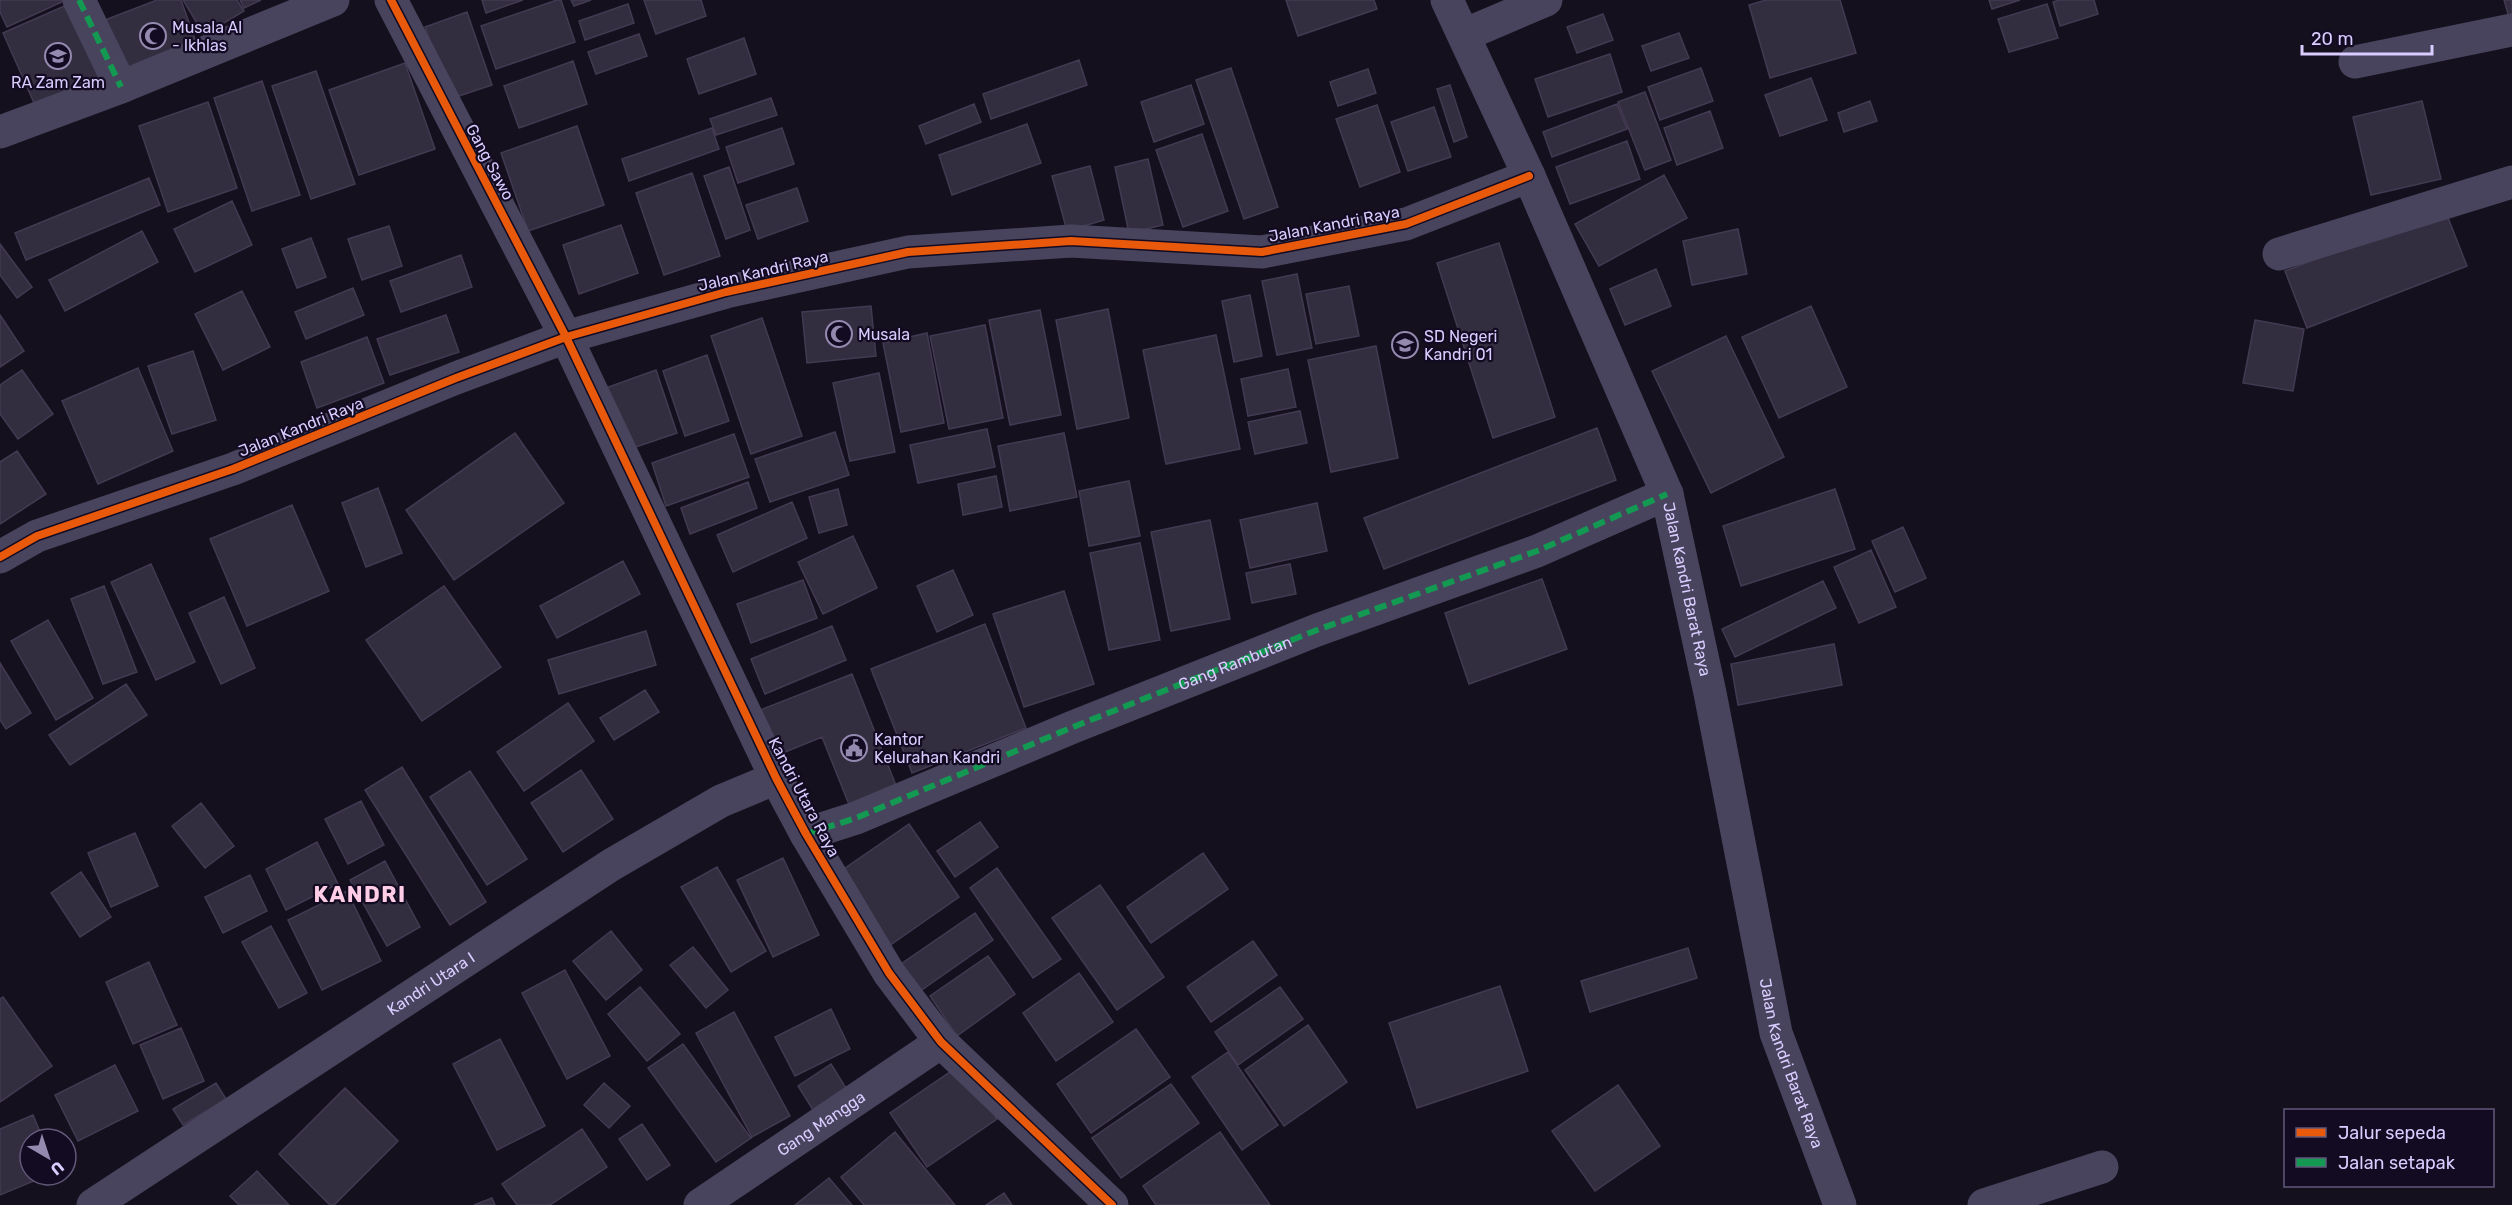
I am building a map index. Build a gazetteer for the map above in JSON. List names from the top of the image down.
{
  "streets": {
    "street": [
      "Gang Sawo",
      "Jalan Kandri Raya",
      "Jalan Kandri Barat Raya",
      "Gang Rambutan",
      "Kandri Utara Raya",
      "Kandri Utara I",
      "Gang Mangga"
    ]
  },
  "crossings": [
    ["Gang Sawo", "Jalan Kandri Raya"],
    ["Gang Sawo", "Kandri Utara Raya"],
    ["Jalan Kandri Raya", "Jalan Kandri Barat Raya"],
    ["Jalan Kandri Raya", "Kandri Utara Raya"],
    ["Jalan Kandri Barat Raya", "Gang Rambutan"],
    ["Gang Rambutan", "Kandri Utara Raya"],
    ["Kandri Utara Raya", "Kandri Utara I"],
    ["Kandri Utara Raya", "Gang Mangga"]
  ],
  "districts": ["KANDRI"],
  "places": {
    "mosque": ["Musala Al - Ikhlas", "Musala"],
    "school or university": ["RA Zam Zam", "SD Negeri Kandri 01"],
    "public building": ["Kantor Kelurahan Kandri"]
  },
  "legend": ["Jalur sepeda", "Jalan setapak"],
  "scale_bar": "20 m",
  "north": "bottom right"
}
